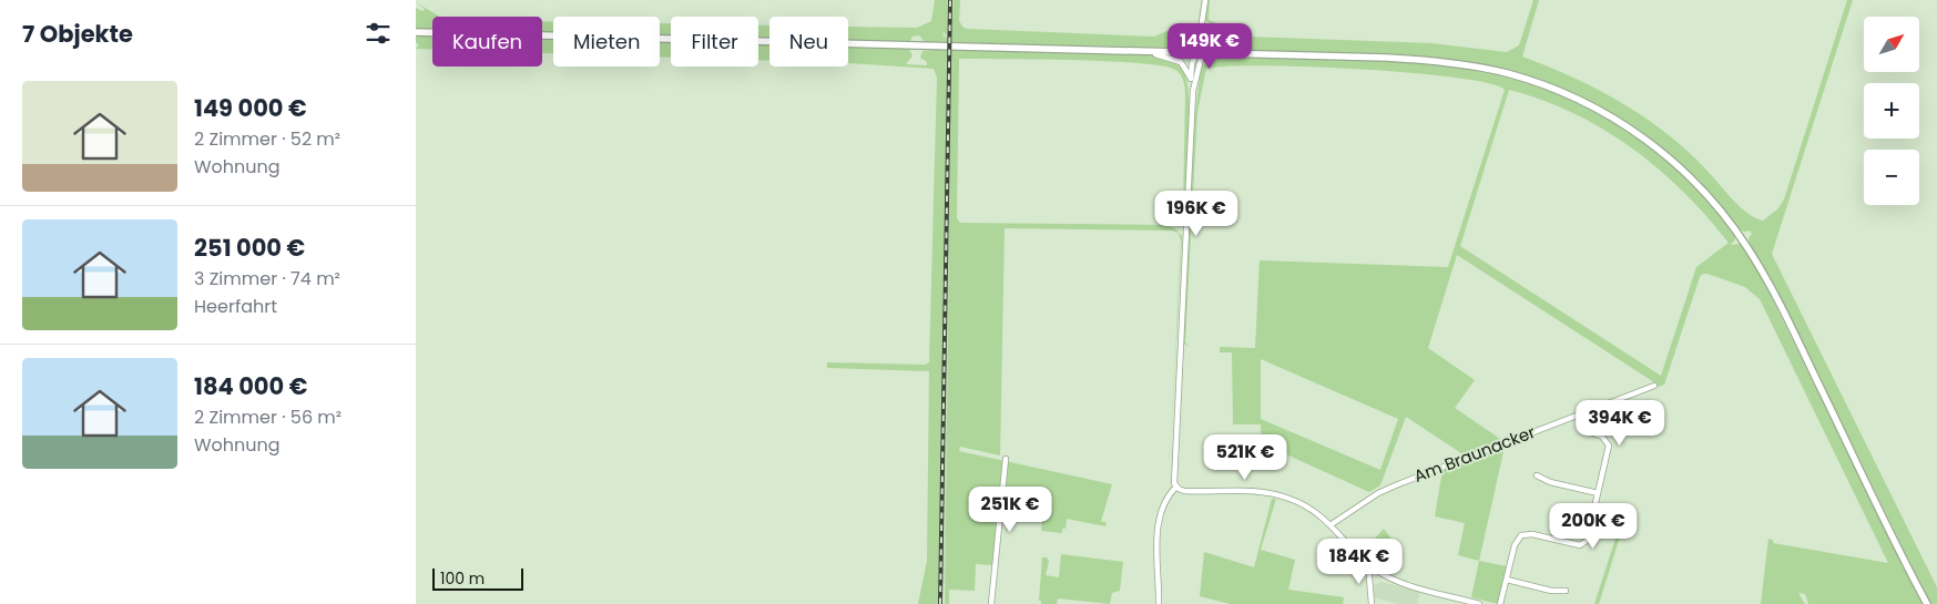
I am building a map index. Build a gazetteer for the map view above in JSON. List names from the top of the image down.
{
  "streets": {
    "street": ["Am Braunacker"]
  },
  "scale_bar": "100 m",
  "north": "top right",
  "page": {
    "heading": "7 Objekte",
    "map_buttons": ["+", "−"],
    "chip": [
      "Kaufen",
      "Mieten",
      "Filter",
      "Neu"
    ],
    "price": [
      "149K €",
      "196K €",
      "394K €",
      "521K €",
      "251K €",
      "200K €",
      "184K €"
    ],
    "list": [
      {
        "name": "149 000 €",
        "note": "2 Zimmer · 52 m² · Wohnung"
      },
      {
        "name": "251 000 €",
        "note": "3 Zimmer · 74 m² · Heerfahrt"
      },
      {
        "name": "184 000 €",
        "note": "2 Zimmer · 56 m² · Wohnung"
      }
    ],
    "scale": "100 m"
  }
}
